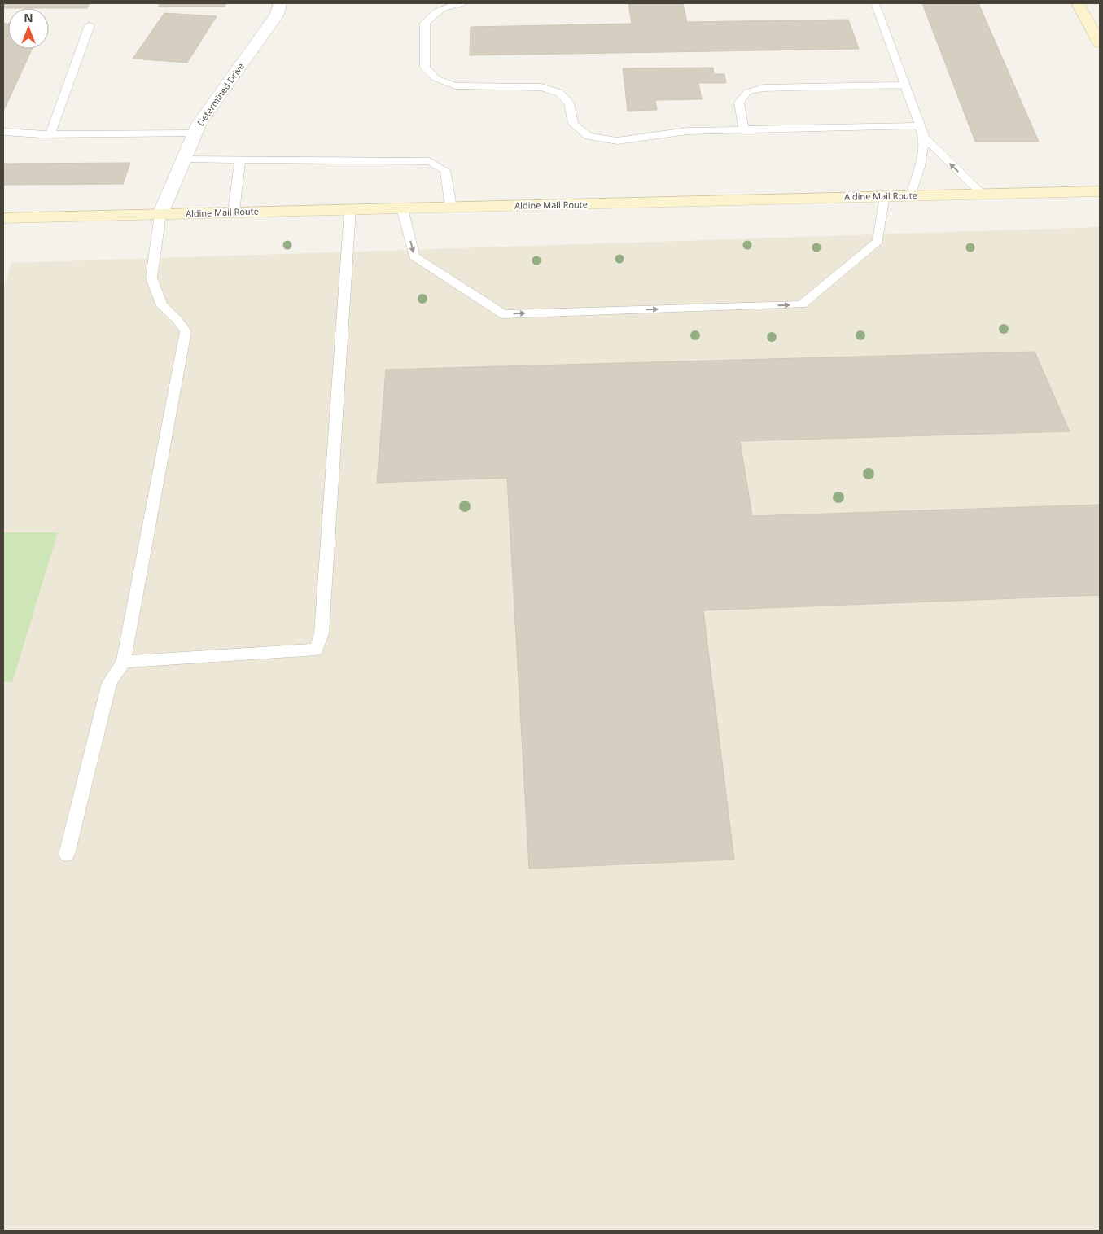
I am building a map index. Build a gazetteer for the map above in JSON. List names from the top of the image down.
{
  "streets": {
    "main road": ["Aldine Mail Route"],
    "street": ["Determined Drive"]
  },
  "crossings": [
    ["Determined Drive", "Aldine Mail Route"]
  ],
  "north": "top"
}
